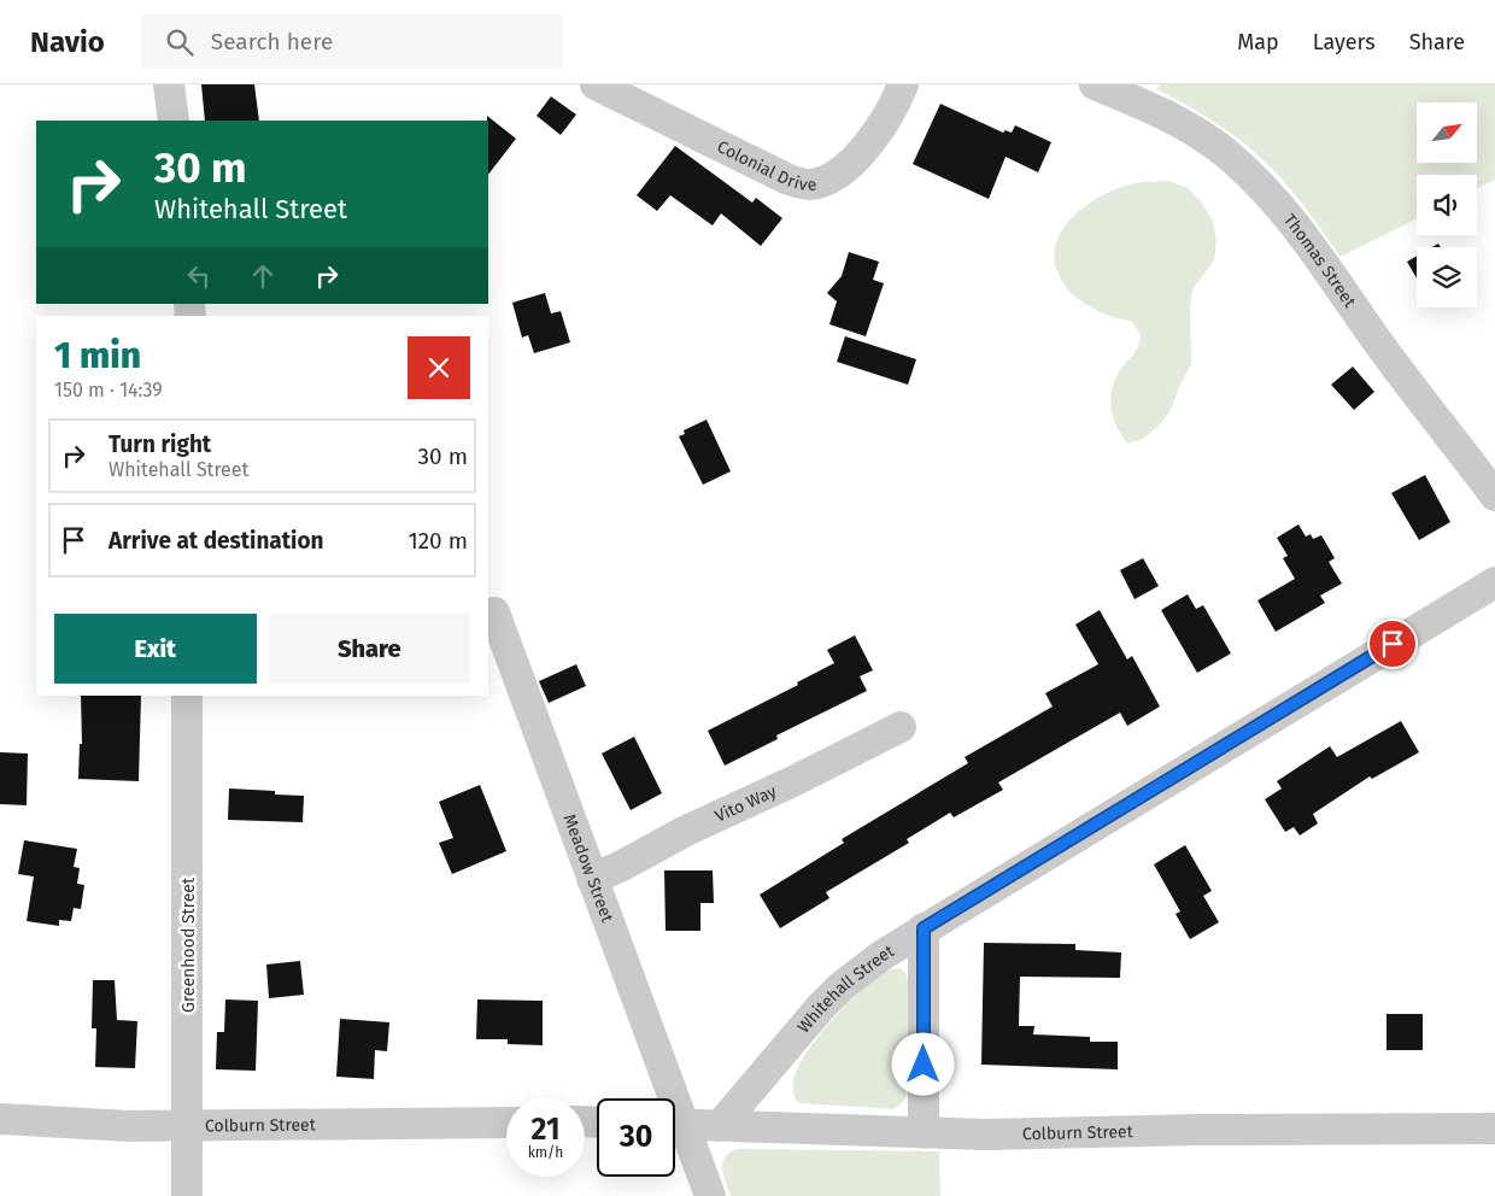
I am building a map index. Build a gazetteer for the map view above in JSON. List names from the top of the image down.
{
  "streets": {
    "street": [
      "Colonial Drive",
      "Thomas Street",
      "Vito Way",
      "Meadow Street",
      "Greenhood Street",
      "Whitehall Street",
      "Colburn Street"
    ]
  },
  "crossings": [
    ["Vito Way", "Meadow Street"],
    ["Greenhood Street", "Colburn Street"],
    ["Whitehall Street", "Colburn Street"]
  ],
  "north": "top right",
  "page": {
    "header": "Navio",
    "search": "Search here",
    "nav": ["Map", "Layers", "Share"],
    "turn": ["30 m", "Whitehall Street"],
    "heading": ["1 min", "150 m · 14:39"],
    "list": [
      {
        "name": "Turn right",
        "note": "Whitehall Street",
        "value": "30 m"
      },
      {
        "name": "Arrive at destination",
        "value": "120 m"
      }
    ],
    "buttons": ["Exit", "Share"],
    "speed": "21 km/h",
    "limit": "30"
  }
}
